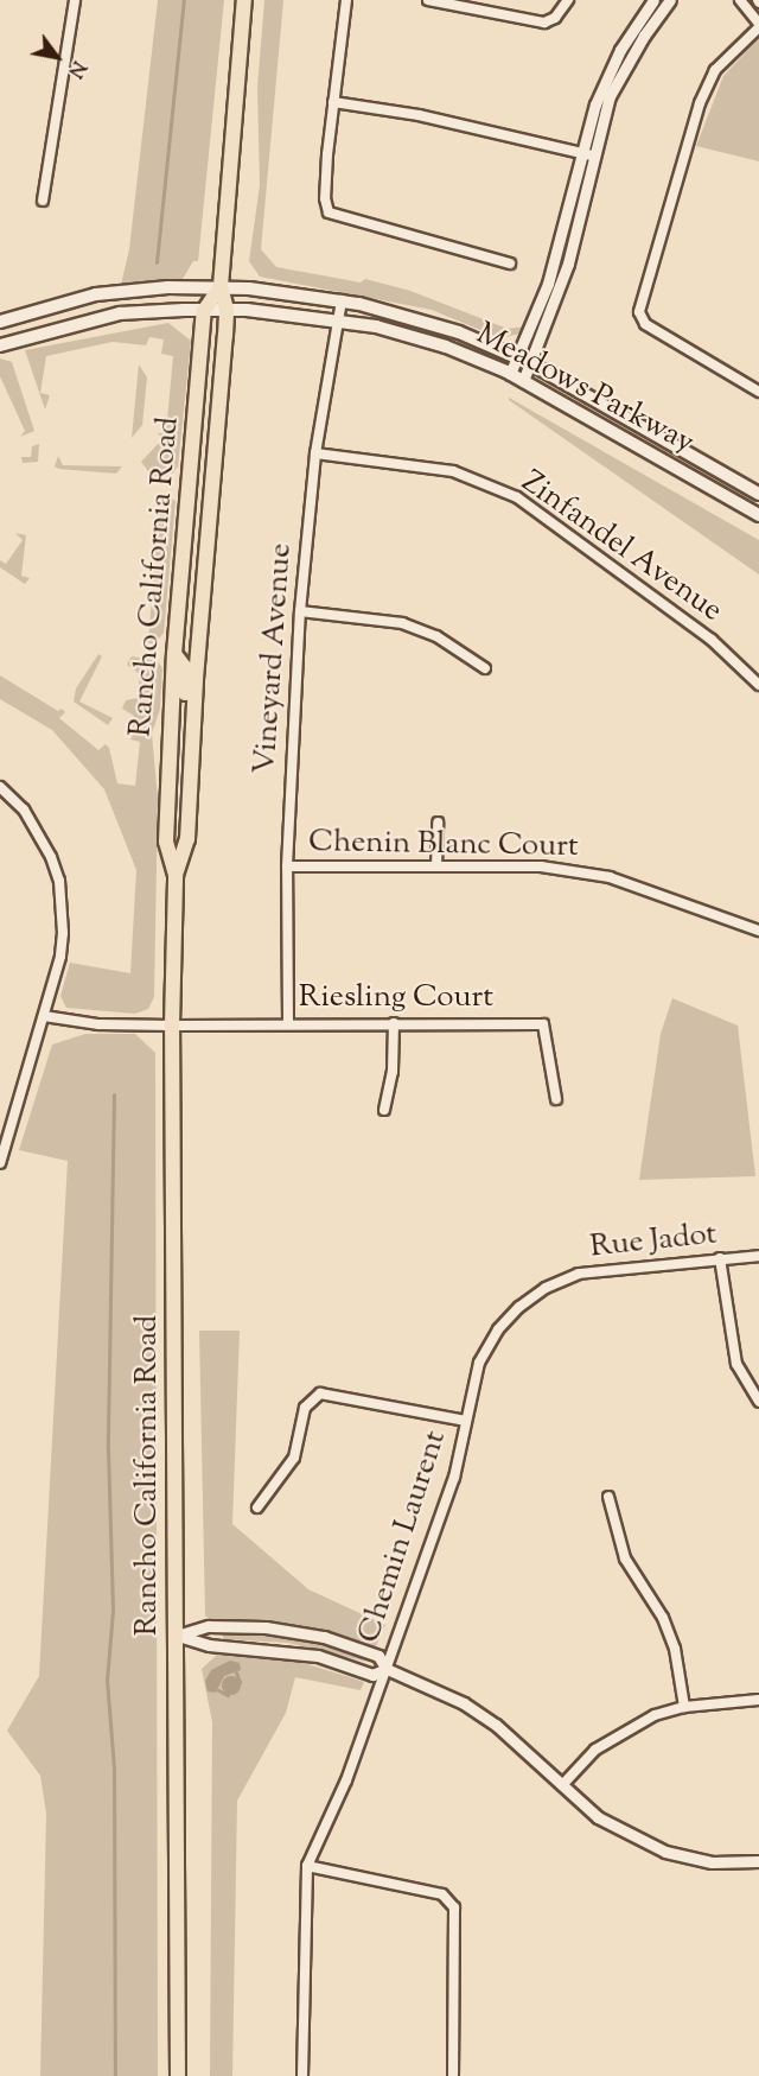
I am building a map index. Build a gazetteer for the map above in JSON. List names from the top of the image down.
{
  "streets": {
    "main road": ["Meadows Parkway", "Rancho California Road"],
    "street": [
      "Zinfandel Avenue",
      "Vineyard Avenue",
      "Chenin Blanc Court",
      "Riesling Court",
      "Rue Jadot",
      "Chemin Laurent"
    ]
  },
  "crossings": [
    ["Meadows Parkway", "Rancho California Road"],
    ["Meadows Parkway", "Vineyard Avenue"],
    ["Zinfandel Avenue", "Vineyard Avenue"],
    ["Rancho California Road", "Riesling Court"],
    ["Vineyard Avenue", "Chenin Blanc Court"],
    ["Vineyard Avenue", "Riesling Court"],
    ["Rue Jadot", "Chemin Laurent"]
  ],
  "north": "bottom right"
}
